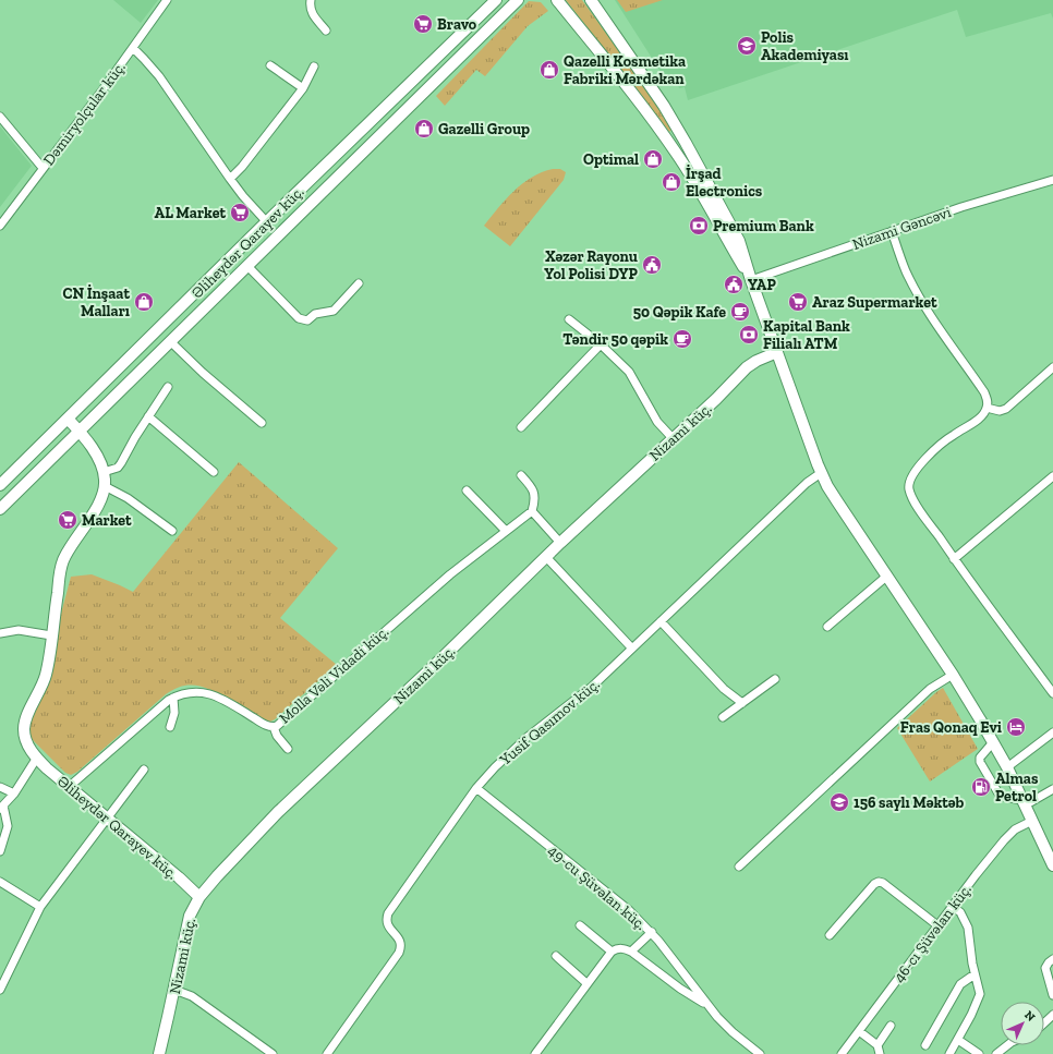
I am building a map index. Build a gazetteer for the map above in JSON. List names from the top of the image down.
{
  "streets": {
    "main road": ["Əliheydər Qarayev küç.", "Nizami küç."],
    "street": [
      "Dəmiryolçular küç.",
      "Nizami Gəncəvi",
      "Molla Vəli Vidadi küç.",
      "Yusif Qasımov küç.",
      "49-cu Şüvəlan küç.",
      "46-cı Şüvəlan küç."
    ]
  },
  "crossings": [
    ["Əliheydər Qarayev küç.", "Nizami küç."],
    ["Əliheydər Qarayev küç.", "Molla Vəli Vidadi küç."],
    ["Yusif Qasımov küç.", "49-cu Şüvəlan küç."]
  ],
  "places": {
    "supermarket": [
      "Bravo",
      "AL Market",
      "Araz Supermarket",
      "Market"
    ],
    "school or university": ["Polis Akademiyası", "156 saylı Məktəb"],
    "shop": [
      "Qazelli Kosmetika Fabriki Mərdəkan",
      "Gazelli Group",
      "Optimal",
      "İrşad Electronics",
      "CN İnşaat Malları"
    ],
    "bank": ["Premium Bank", "Kapital Bank Filialı ATM"],
    "public building": ["Xəzər Rayonu Yol Polisi DYP", "YAP"],
    "cafe": ["50 Qəpik Kafe", "Təndir 50 qəpik"],
    "hotel": ["Fras Qonaq Evi"],
    "fuel station": ["Almas Petrol"]
  },
  "north": "top right"
}
